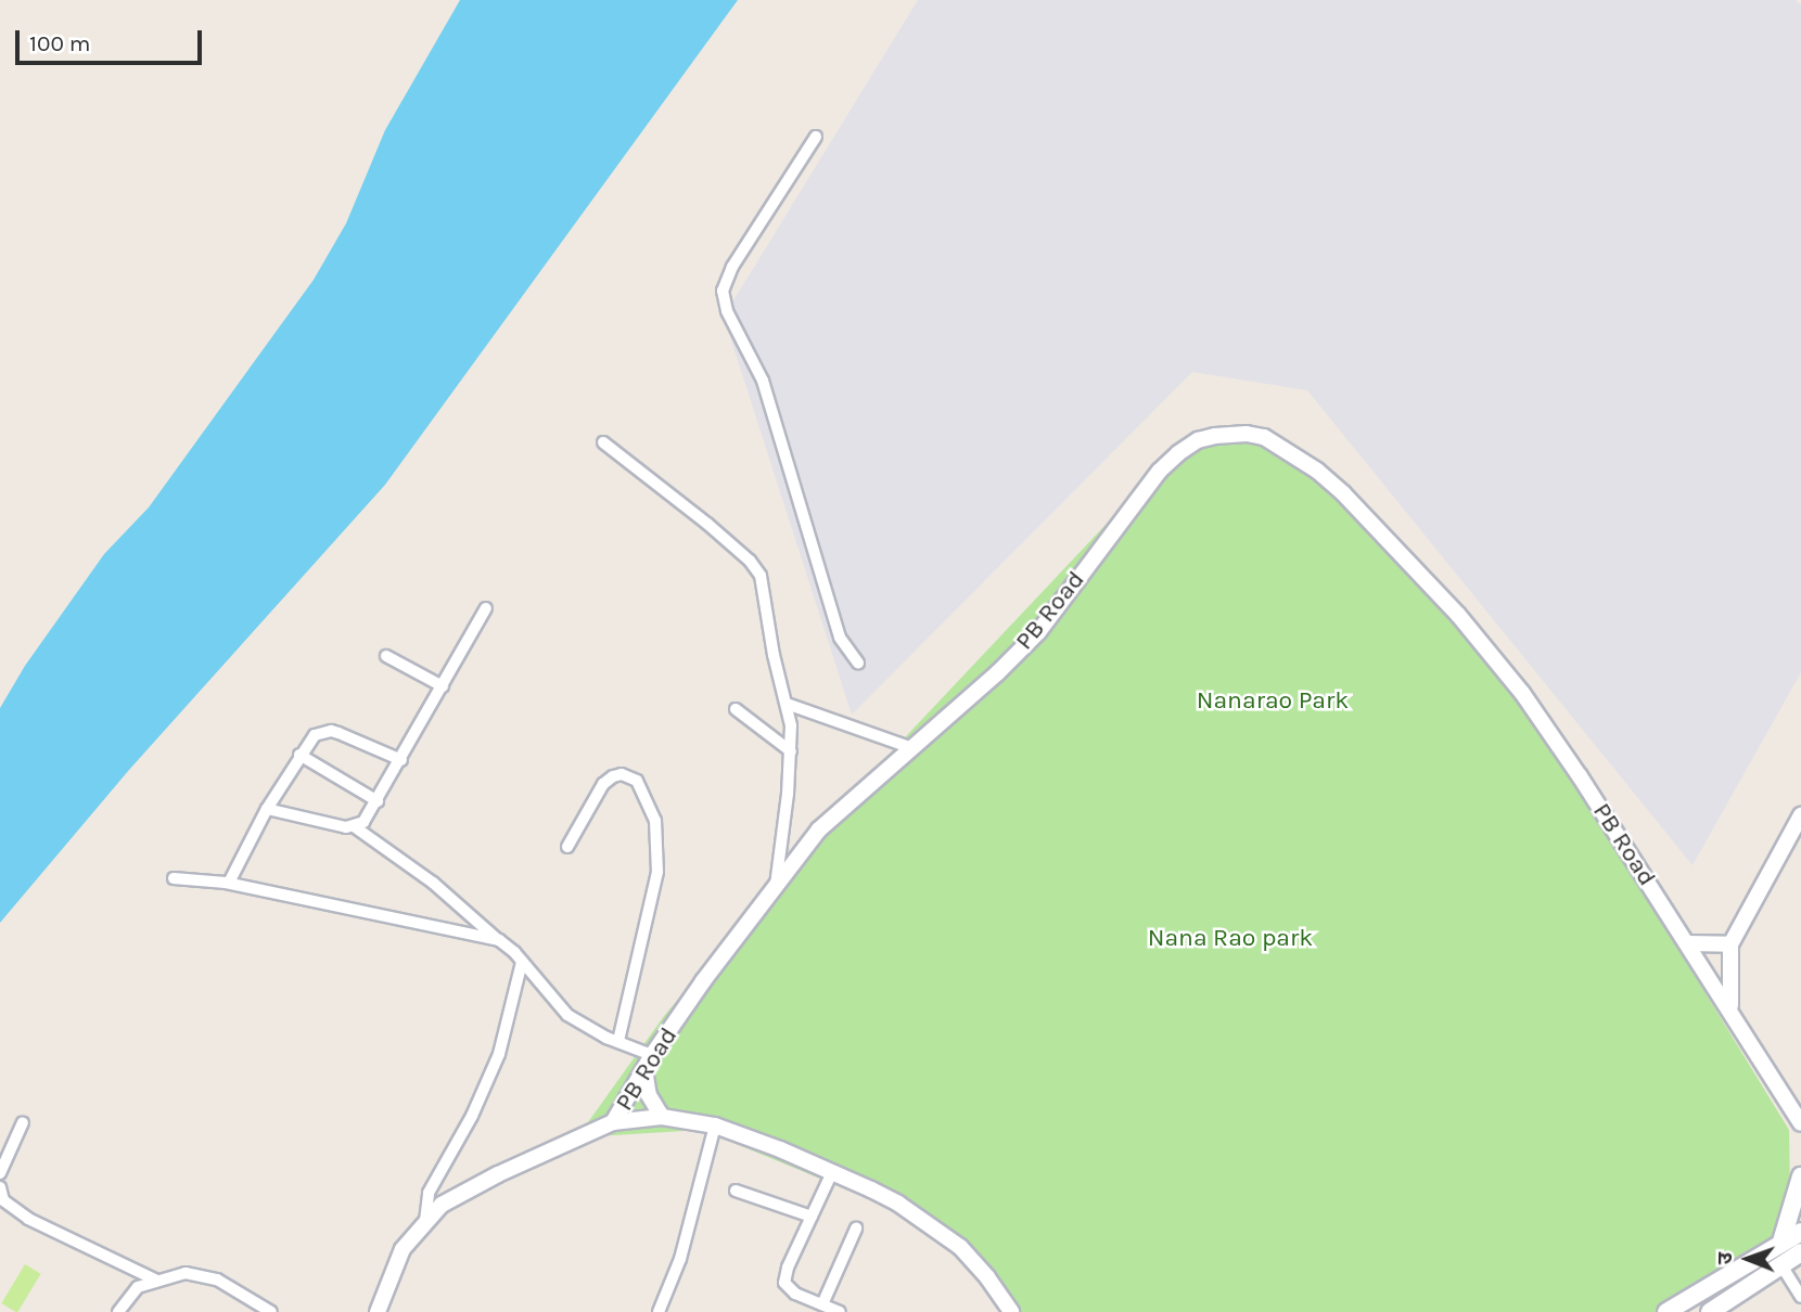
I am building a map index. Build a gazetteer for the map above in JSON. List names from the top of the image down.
{
  "streets": {
    "street": ["PB Road"]
  },
  "parks": ["Nanarao Park", "Nana Rao park"],
  "scale_bar": "100 m",
  "north": "left"
}
